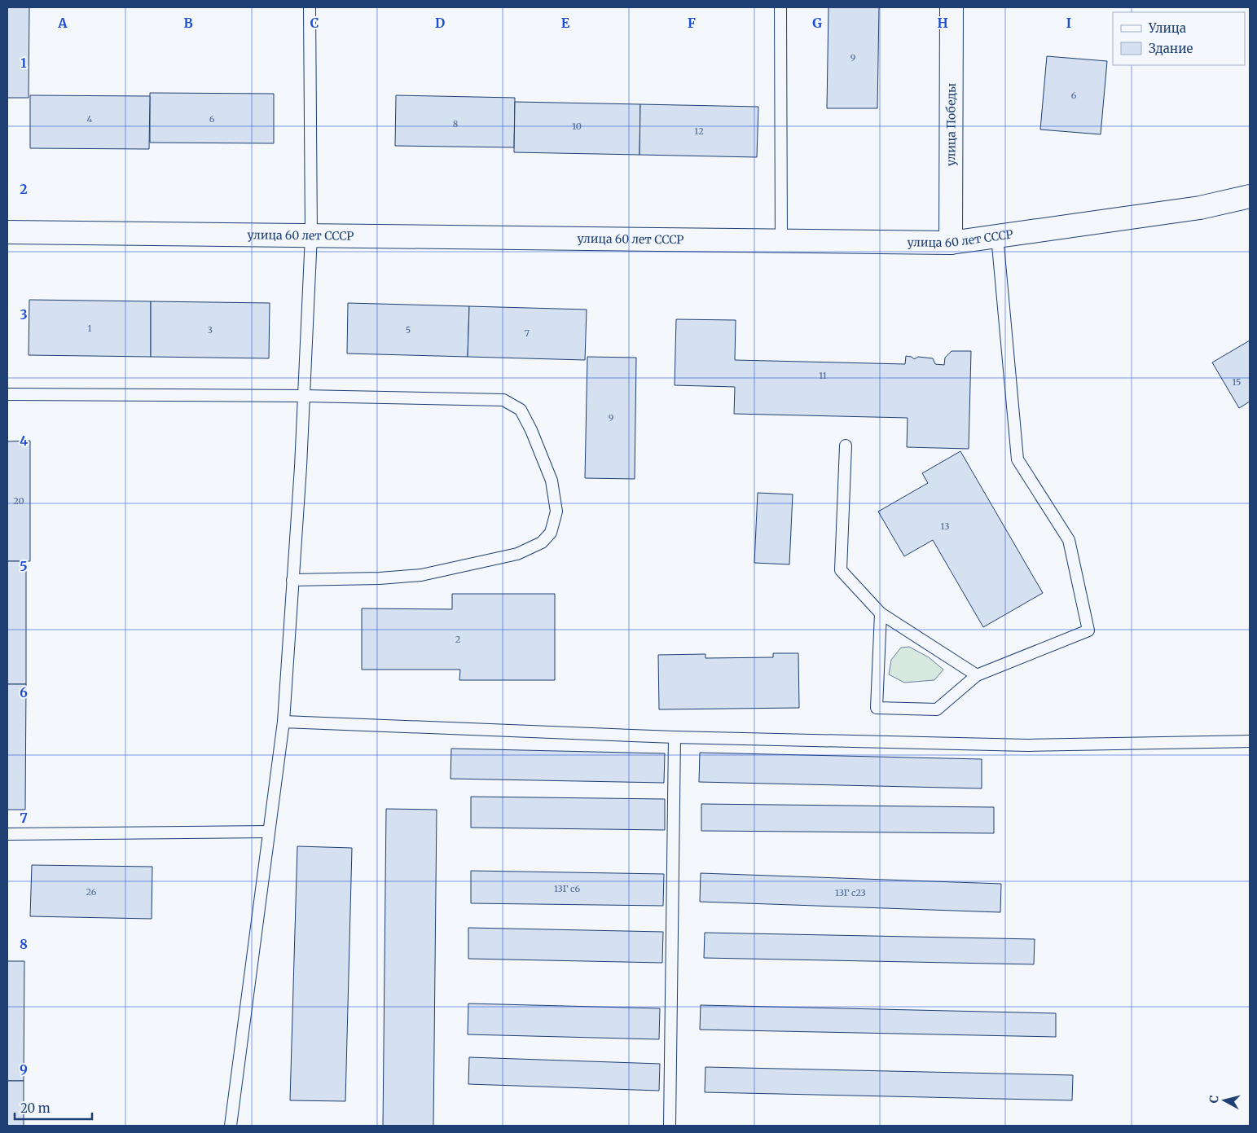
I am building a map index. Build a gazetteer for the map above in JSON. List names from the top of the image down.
{
  "streets": {
    "street": ["улица Победы", "улица 60 лет СССР"]
  },
  "crossings": [
    ["улица Победы", "улица 60 лет СССР"]
  ],
  "house_numbers": [
    "9",
    "6",
    "4",
    "6",
    "8",
    "10",
    "12",
    "1",
    "3",
    "5",
    "7",
    "11",
    "15",
    "9",
    "20",
    "13",
    "2",
    "13Г с6",
    "26",
    "13Г с23"
  ],
  "legend": ["Улица", "Здание"],
  "scale_bar": "20 m",
  "north": "left",
  "grid": {
    "columns": [
      "A",
      "B",
      "C",
      "D",
      "E",
      "F",
      "G",
      "H",
      "I"
    ],
    "rows": [
      "1",
      "2",
      "3",
      "4",
      "5",
      "6",
      "7",
      "8",
      "9"
    ]
  }
}
